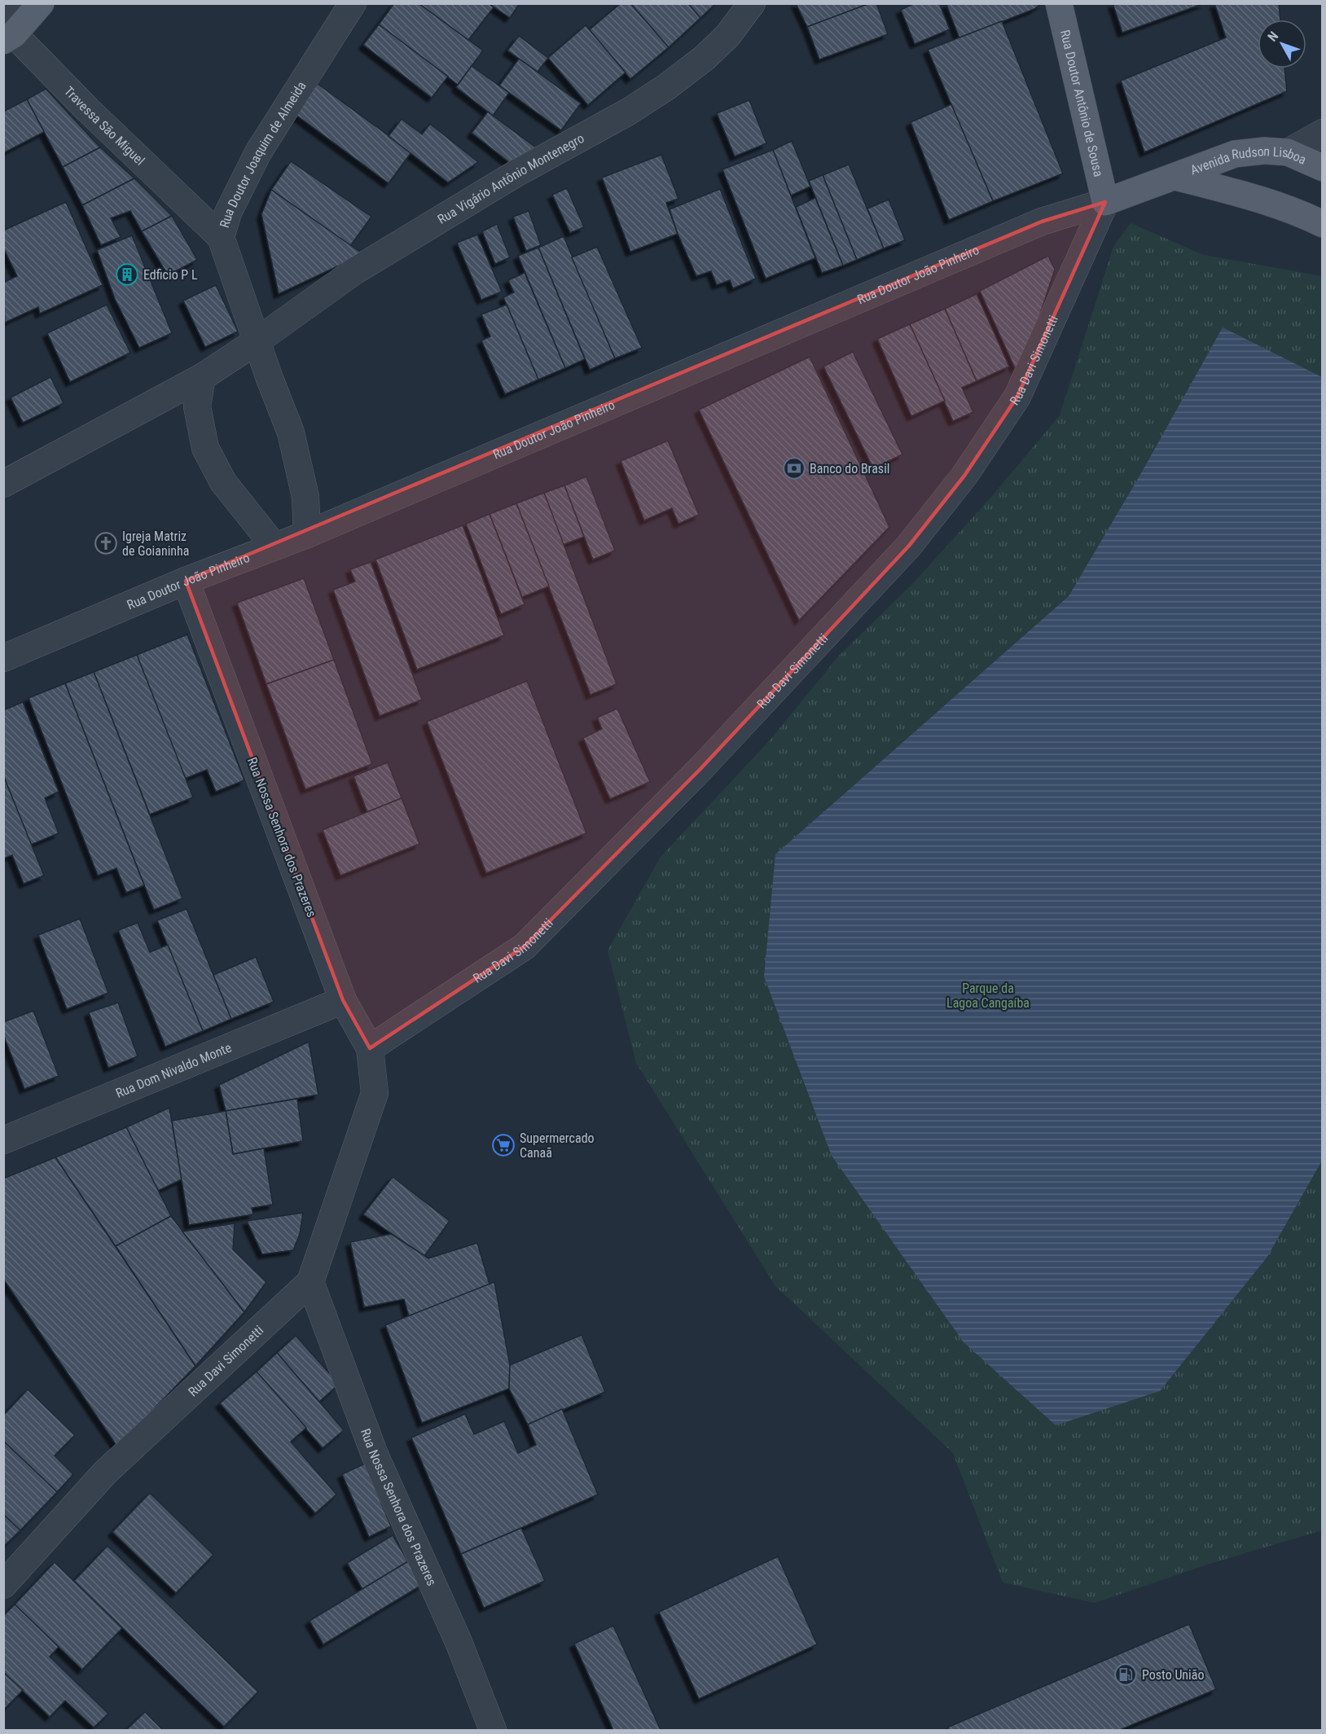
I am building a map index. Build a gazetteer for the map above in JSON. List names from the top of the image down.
{
  "streets": {
    "main road": ["Rua Doutor Antônio de Sousa", "Avenida Rudson Lisboa"],
    "street": [
      "Travessa São Miguel",
      "Rua Doutor Joaquim de Almeida",
      "Rua Vigário Antônio Montenegro",
      "Rua Doutor João Pinheiro",
      "Rua Davi Simonetti",
      "Rua Nossa Senhora dos Prazeres",
      "Rua Dom Nivaldo Monte"
    ]
  },
  "crossings": [
    ["Rua Doutor Antônio de Sousa", "Avenida Rudson Lisboa"],
    ["Rua Doutor Antônio de Sousa", "Rua Doutor João Pinheiro"],
    ["Rua Doutor Antônio de Sousa", "Rua Davi Simonetti"],
    ["Travessa São Miguel", "Rua Doutor Joaquim de Almeida"],
    ["Rua Doutor Joaquim de Almeida", "Rua Vigário Antônio Montenegro"],
    ["Rua Doutor Joaquim de Almeida", "Rua Doutor João Pinheiro"],
    ["Avenida Rudson Lisboa", "Rua Doutor João Pinheiro"],
    ["Avenida Rudson Lisboa", "Rua Davi Simonetti"],
    ["Rua Doutor João Pinheiro", "Rua Davi Simonetti"],
    ["Rua Doutor João Pinheiro", "Rua Nossa Senhora dos Prazeres"],
    ["Rua Davi Simonetti", "Rua Nossa Senhora dos Prazeres"],
    ["Rua Nossa Senhora dos Prazeres", "Rua Dom Nivaldo Monte"]
  ],
  "parks": ["Parque da Lagoa Cangaíba"],
  "places": {
    "building": ["Edficio P L"],
    "bank": ["Banco do Brasil"],
    "church": ["Igreja Matriz de Goianinha"],
    "supermarket": ["Supermercado Canaã"],
    "fuel station": ["Posto União"]
  },
  "north": "top left"
}
